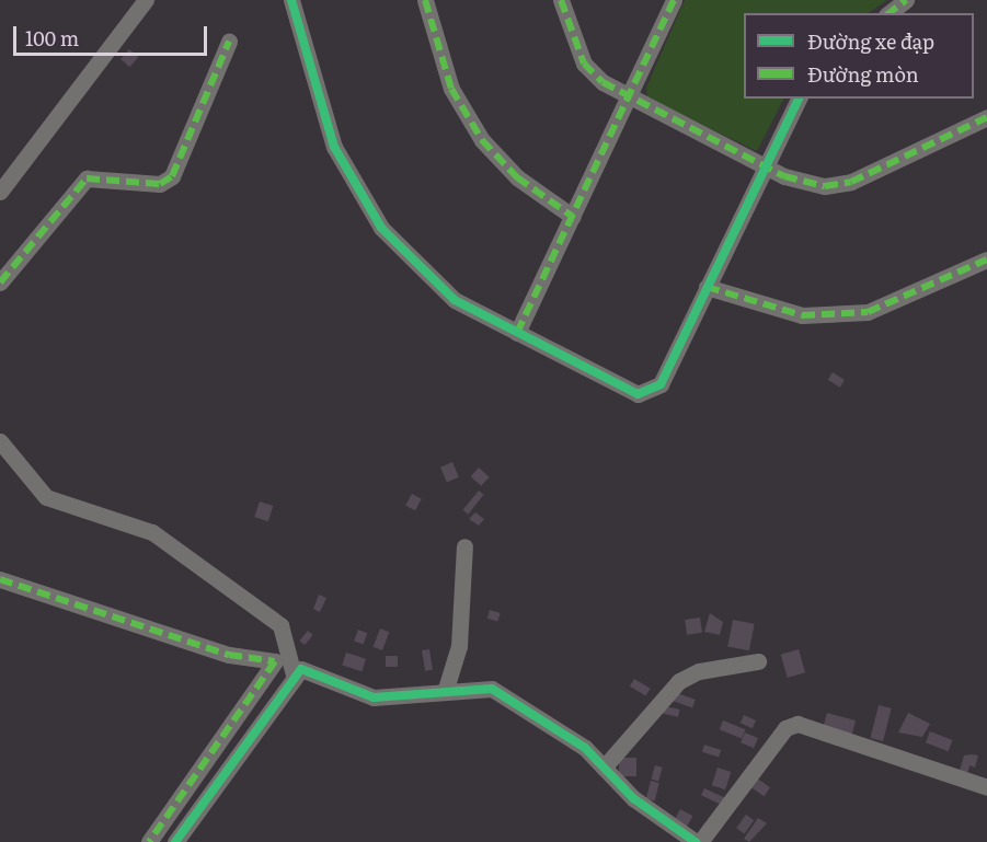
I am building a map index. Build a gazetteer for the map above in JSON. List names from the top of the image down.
{
  "legend": ["Đường xe đạp", "Đường mòn"],
  "scale_bar": "100 m"
}
